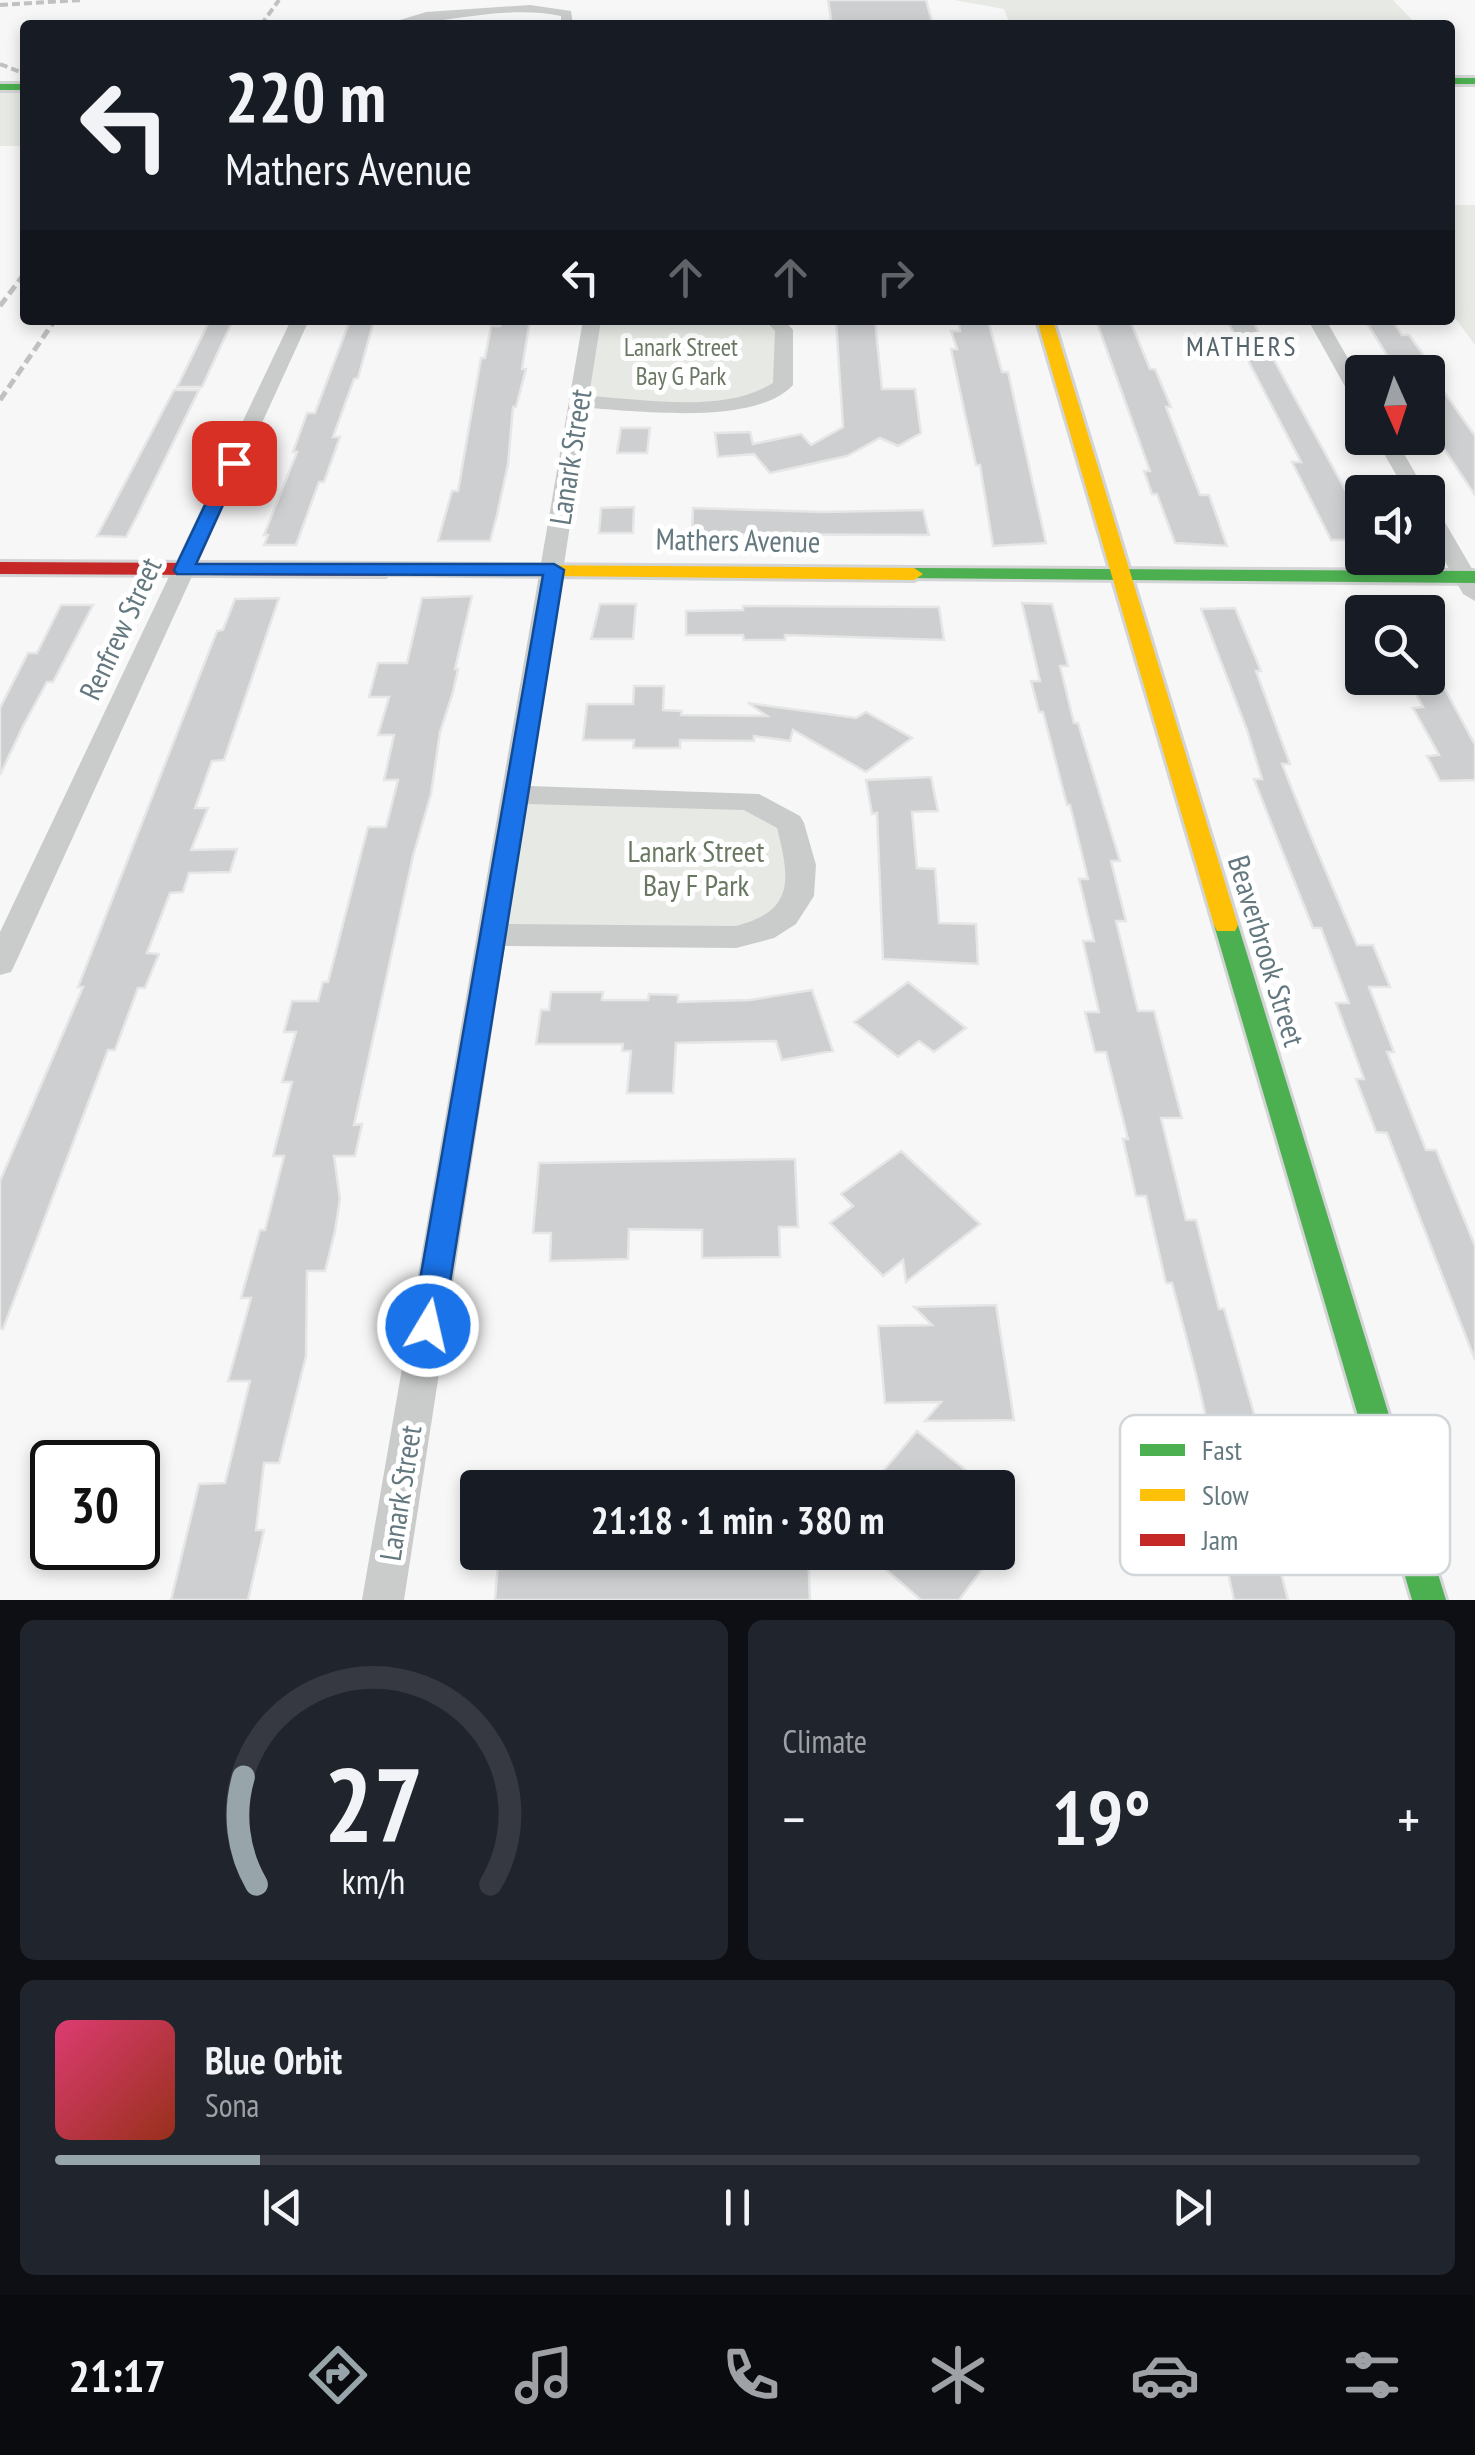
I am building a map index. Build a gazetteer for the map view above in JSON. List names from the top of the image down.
{
  "streets": {
    "street": [
      "Lanark Street",
      "Mathers Avenue",
      "Renfrew Street",
      "Beaverbrook Street"
    ]
  },
  "crossings": [
    ["Lanark Street", "Mathers Avenue"],
    ["Mathers Avenue", "Renfrew Street"],
    ["Mathers Avenue", "Beaverbrook Street"]
  ],
  "districts": ["MATHERS"],
  "parks": ["Lanark Street Bay G Park", "Lanark Street Bay F Park"],
  "legend": ["Fast", "Slow", "Jam"],
  "north": "bottom",
  "page": {
    "turn": ["220 m", "Mathers Avenue"],
    "limit": "30",
    "trip": "21:18 · 1 min · 380 m",
    "tile": "Climate",
    "heat": ["−", "19°", "+"],
    "song": ["Blue Orbit", "Sona"],
    "tabs": "21:17",
    "gauge": ["27", "km/h"]
  }
}
